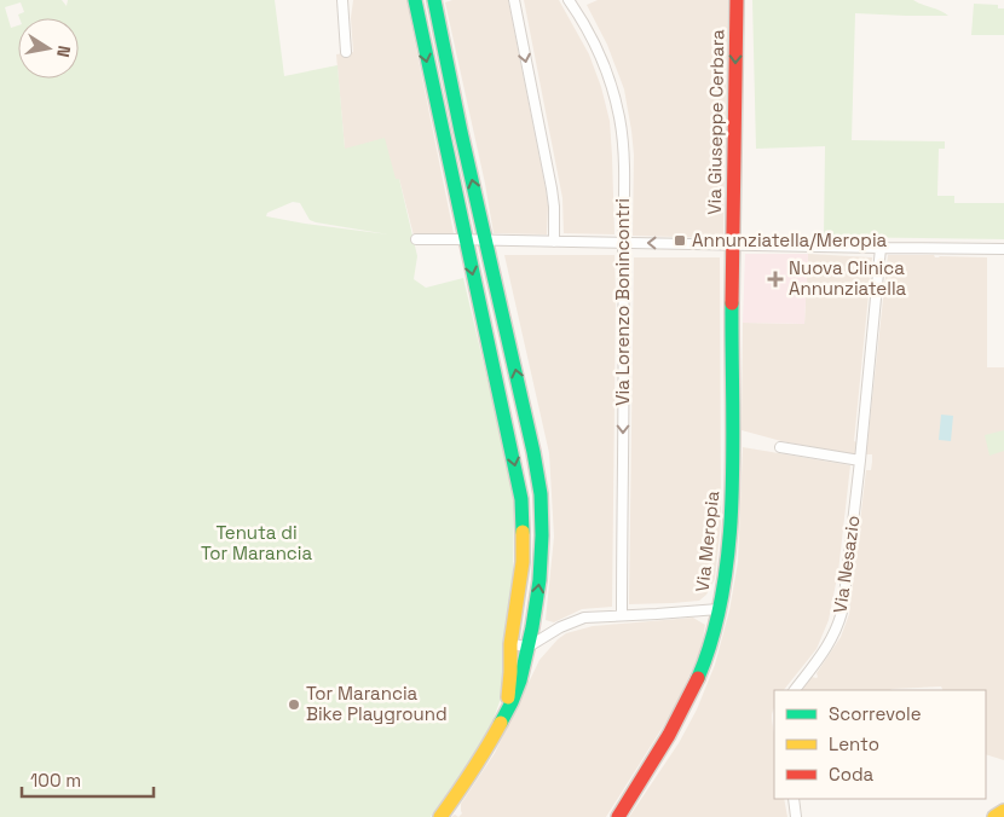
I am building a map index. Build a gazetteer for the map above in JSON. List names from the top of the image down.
{
  "streets": {
    "street": [
      "Via Giuseppe Cerbara",
      "Via Lorenzo Bonincontri",
      "Via Meropia",
      "Via Nesazio"
    ]
  },
  "crossings": [
    ["Via Giuseppe Cerbara", "Via Meropia"]
  ],
  "one_way": ["Via Giuseppe Cerbara", "Via Lorenzo Bonincontri"],
  "parks": ["Tenuta di Tor Marancia"],
  "places": {
    "transit": ["Annunziatella/Meropia"],
    "health": ["Nuova Clinica Annunziatella"],
    "other": ["Tor Marancia Bike Playground"]
  },
  "legend": ["Scorrevole", "Lento", "Coda"],
  "scale_bar": "100 m",
  "north": "right"
}
